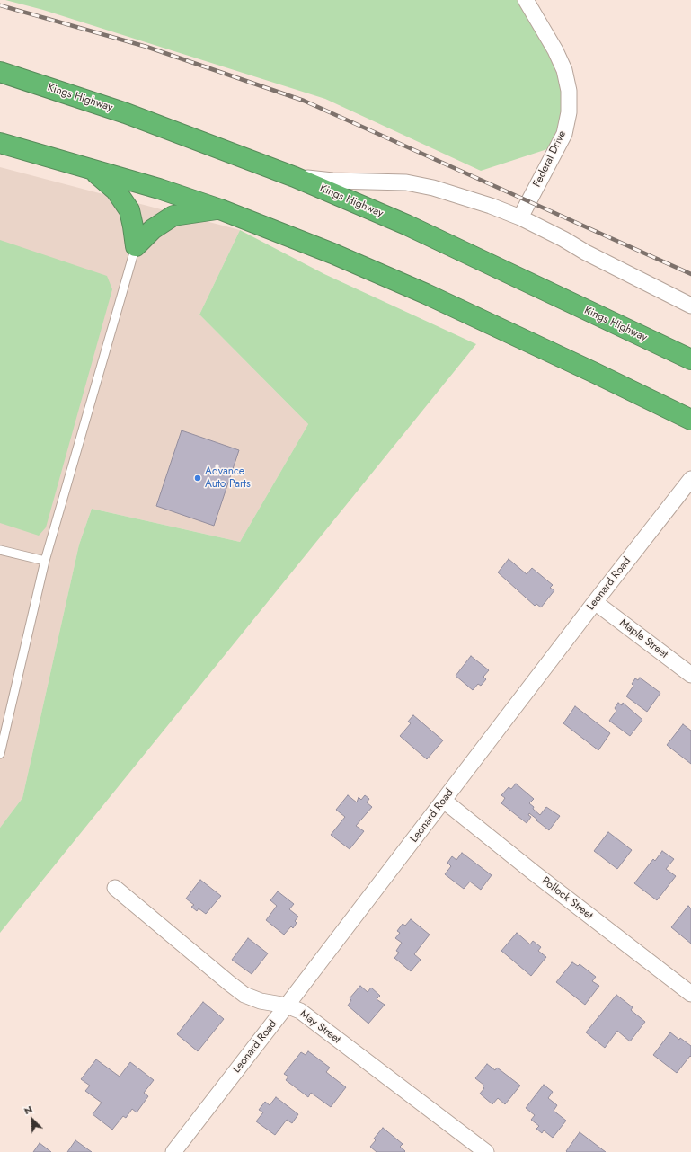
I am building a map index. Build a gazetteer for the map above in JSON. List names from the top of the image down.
{
  "streets": {
    "highway": ["Kings Highway"],
    "street": [
      "Federal Drive",
      "Leonard Road",
      "Maple Street",
      "Pollock Street",
      "May Street"
    ]
  },
  "crossings": [
    ["Leonard Road", "Maple Street"],
    ["Leonard Road", "Pollock Street"],
    ["Leonard Road", "May Street"]
  ],
  "places": ["Advance Auto Parts"],
  "north": "top left"
}
